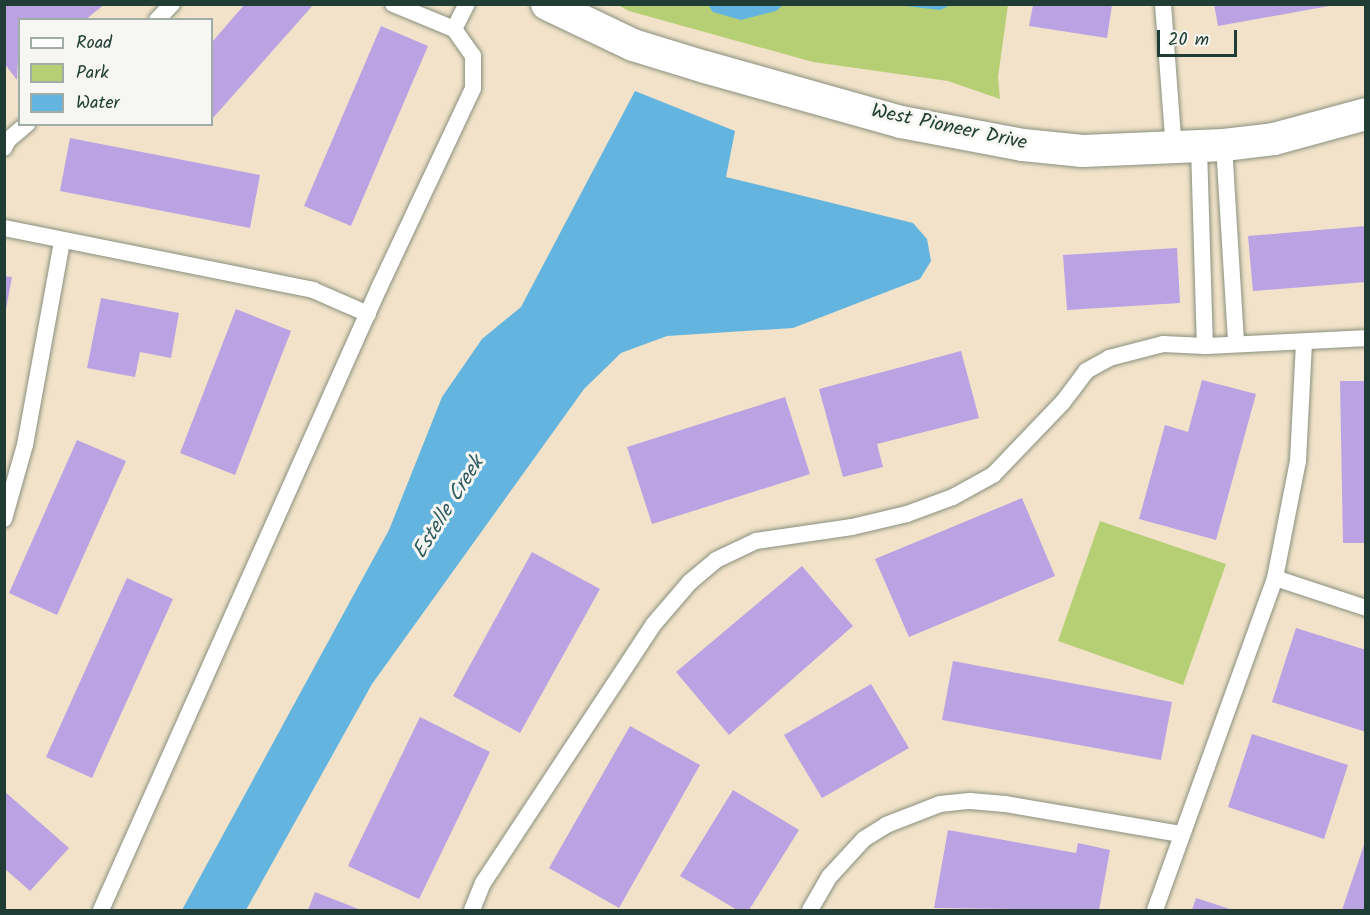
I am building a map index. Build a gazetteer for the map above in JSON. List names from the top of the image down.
{
  "streets": {
    "street": ["West Pioneer Drive"]
  },
  "water": ["Estelle Creek"],
  "legend": ["Road", "Park", "Water"],
  "scale_bar": "20 m"
}
